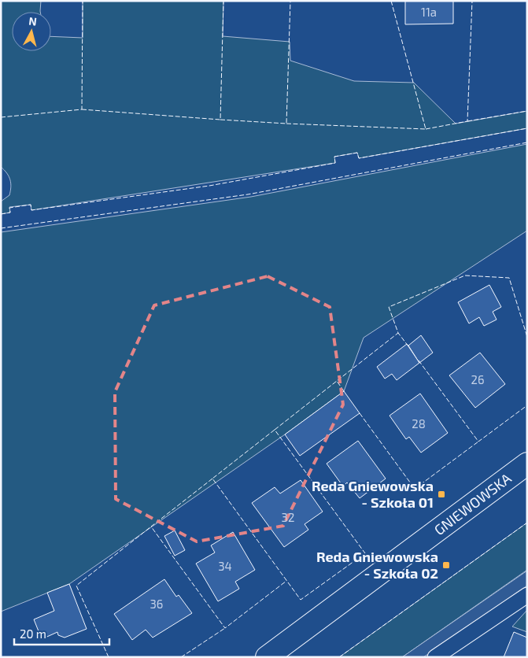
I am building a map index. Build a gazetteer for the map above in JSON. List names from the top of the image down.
{
  "streets": {
    "street": ["GNIEWOWSKA"]
  },
  "places": {
    "transit": ["Reda Gniewowska - Szkoła 01", "Reda Gniewowska - Szkoła 02"]
  },
  "house_numbers": [
    "11a",
    "26",
    "28",
    "32",
    "34",
    "36"
  ],
  "scale_bar": "20 m",
  "north": "top"
}
